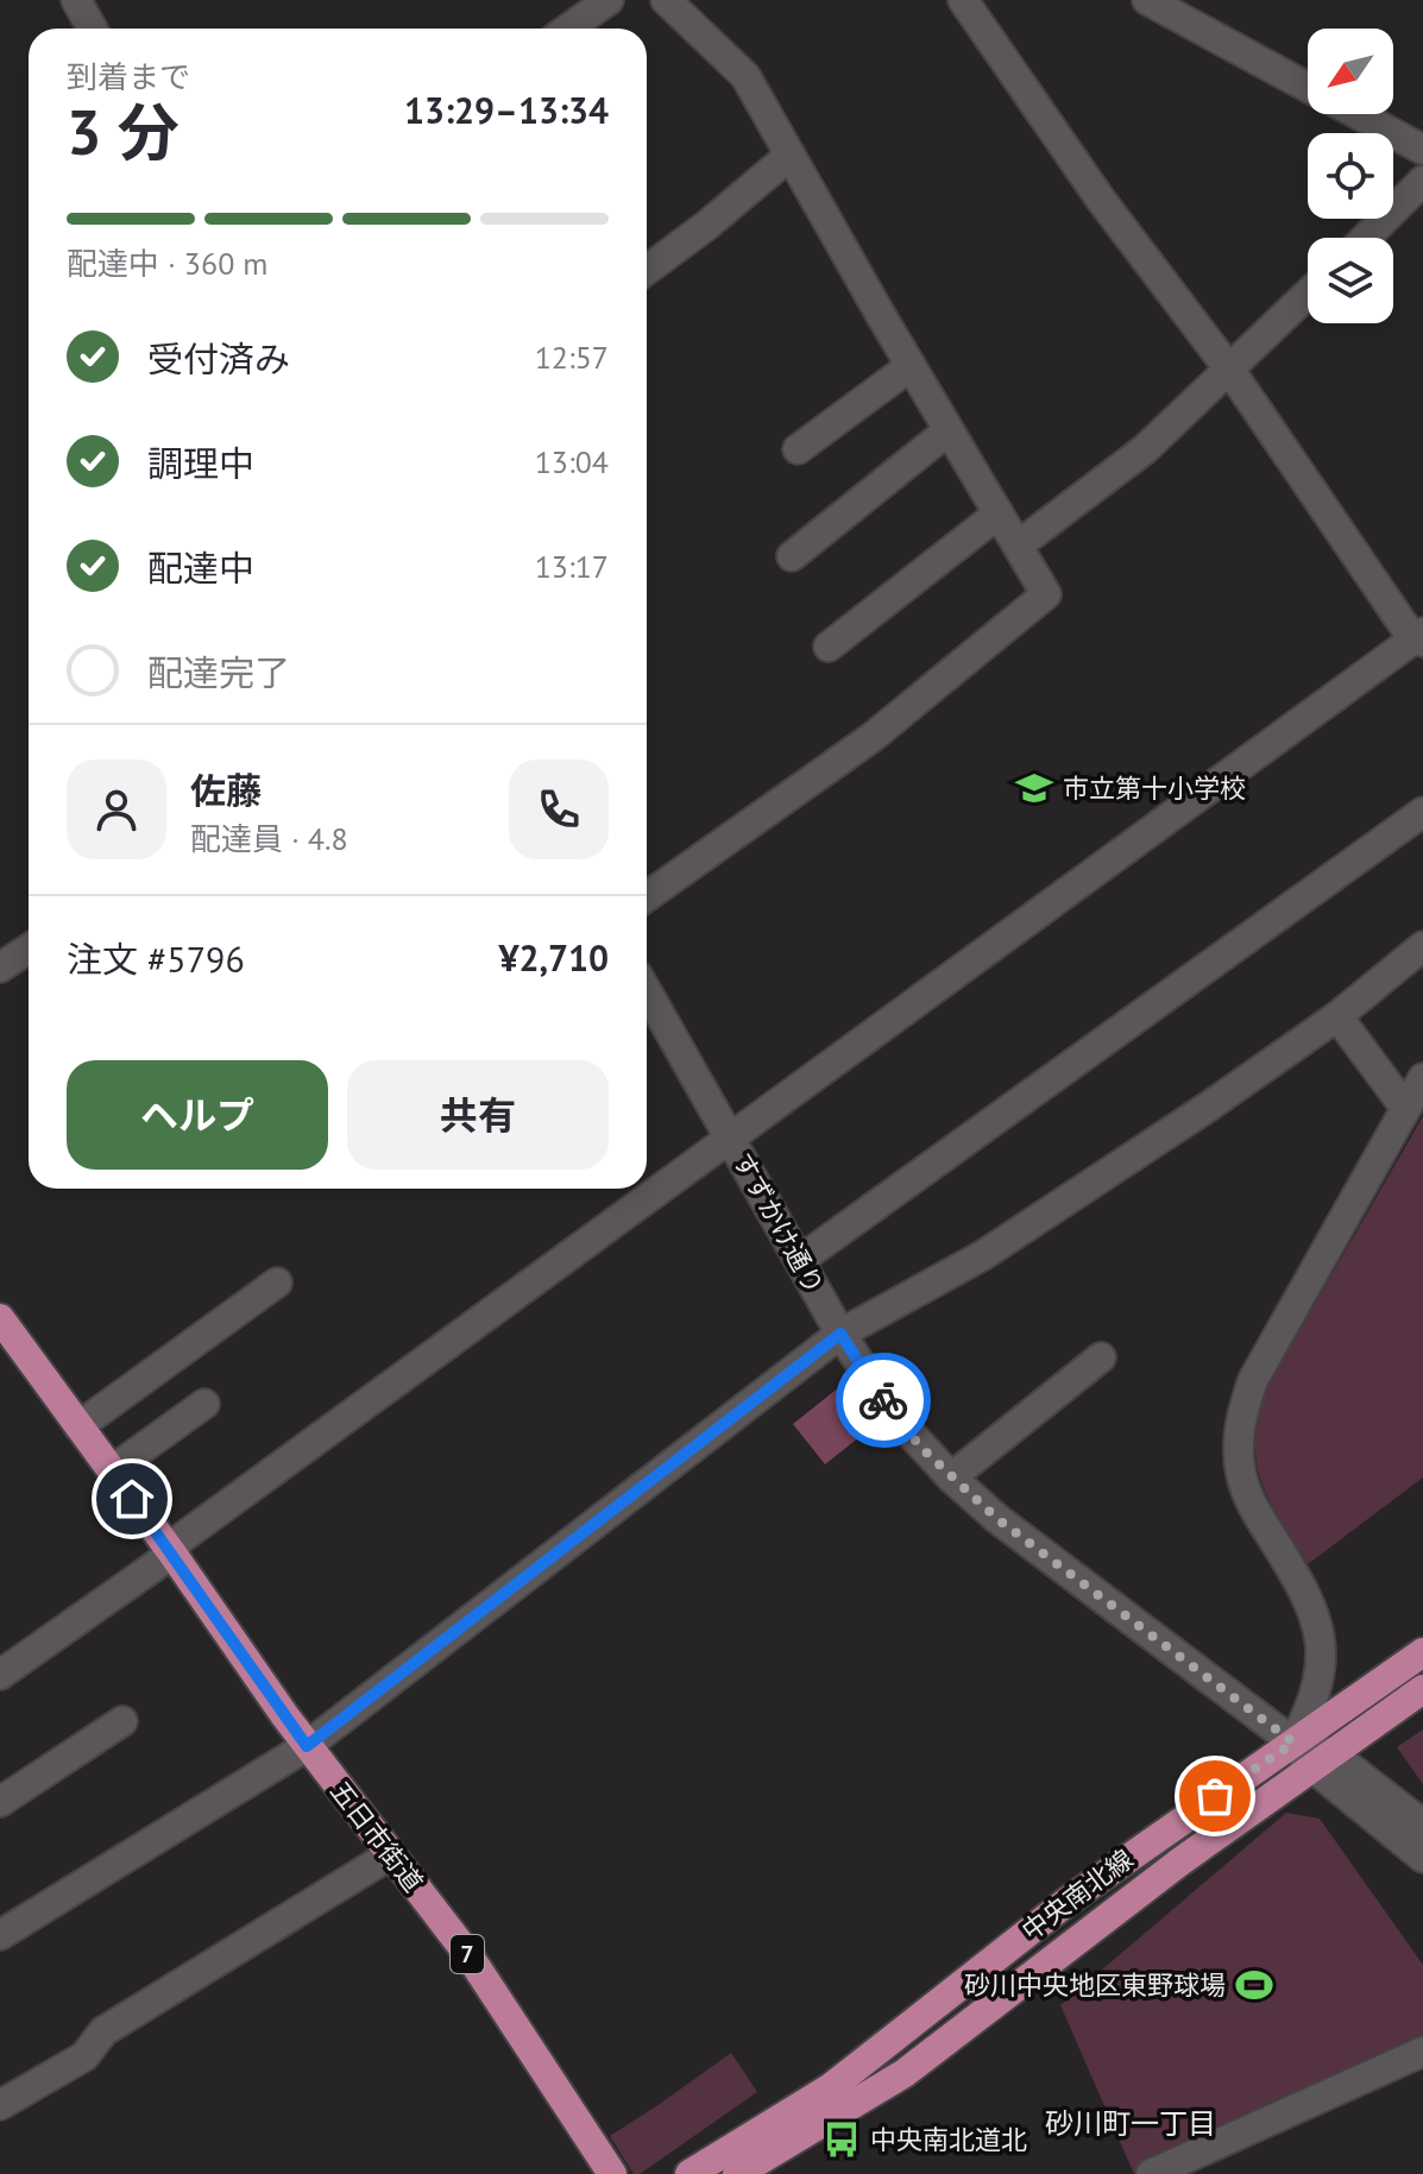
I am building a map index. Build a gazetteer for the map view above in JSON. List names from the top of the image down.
{
  "streets": {
    "main road": ["五日市街道", "中央南北線", "7"],
    "street": ["すずかけ通り"]
  },
  "crossings": [
    ["すずかけ通り", "中央南北線"]
  ],
  "districts": ["砂川町一丁目"],
  "places": {
    "school or university": ["市立第十小学校"],
    "sports": ["砂川中央地区東野球場"],
    "bus stop": ["中央南北道北"]
  },
  "north": "bottom left",
  "page": {
    "heading": ["3 分", "到着まで", "13:29–13:34"],
    "panel": [
      "佐藤",
      "配達員 · 4.8",
      "注文 #5796",
      "¥2,710"
    ],
    "bar": "配達中 · 360 m",
    "list": [
      ["受付済み", "12:57"],
      ["調理中", "13:04"],
      ["配達中", "13:17"],
      "配達完了"
    ],
    "buttons": ["ヘルプ", "共有"]
  }
}
